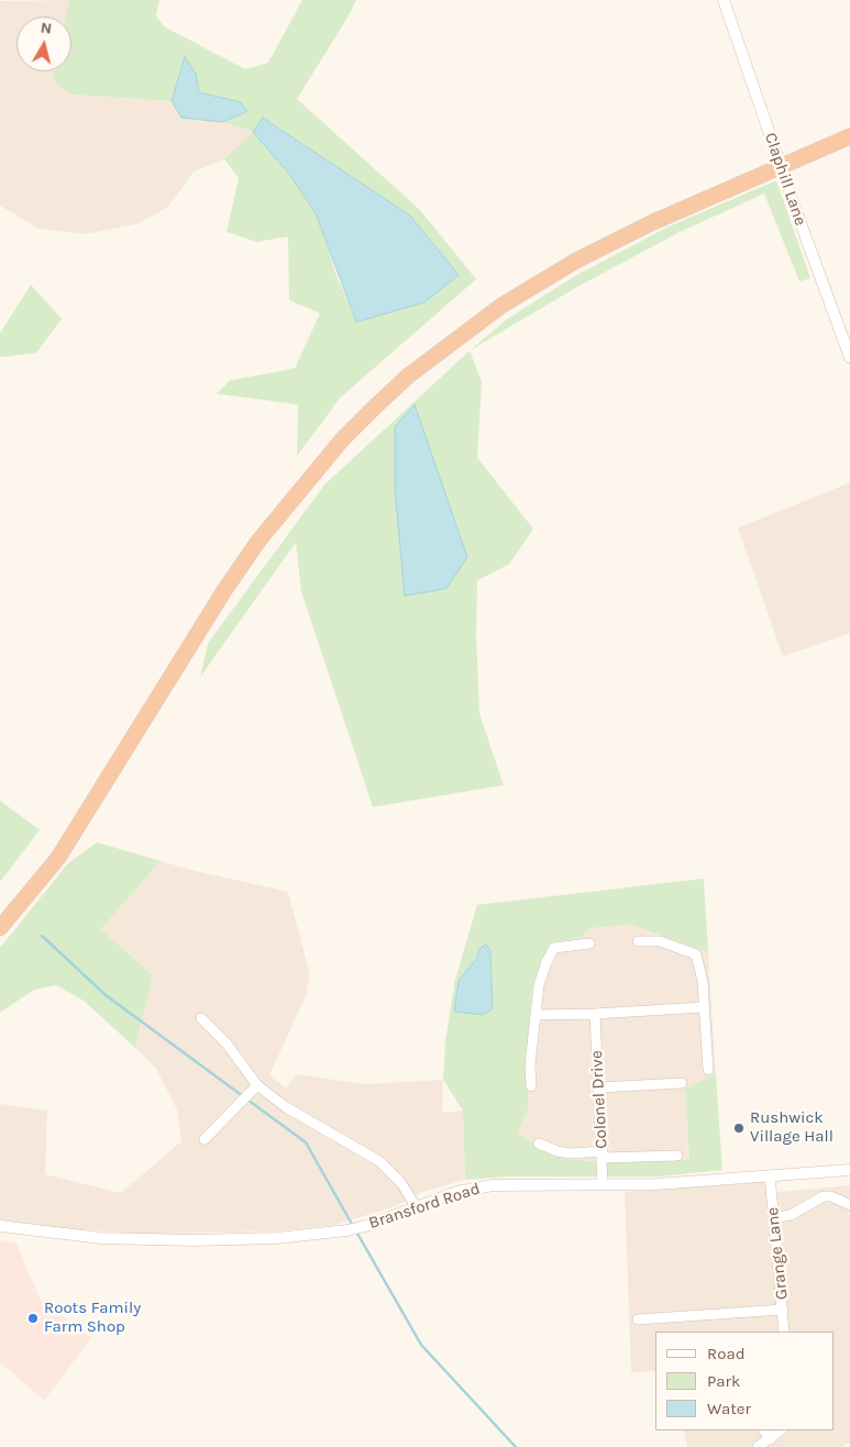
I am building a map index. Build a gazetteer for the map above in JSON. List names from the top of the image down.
{
  "streets": {
    "street": [
      "Claphill Lane",
      "Colonel Drive",
      "Bransford Road",
      "Grange Lane"
    ]
  },
  "crossings": [
    ["Colonel Drive", "Bransford Road"],
    ["Bransford Road", "Grange Lane"]
  ],
  "places": ["Rushwick Village Hall", "Roots Family Farm Shop"],
  "legend": ["Road", "Park", "Water"],
  "north": "top"
}
